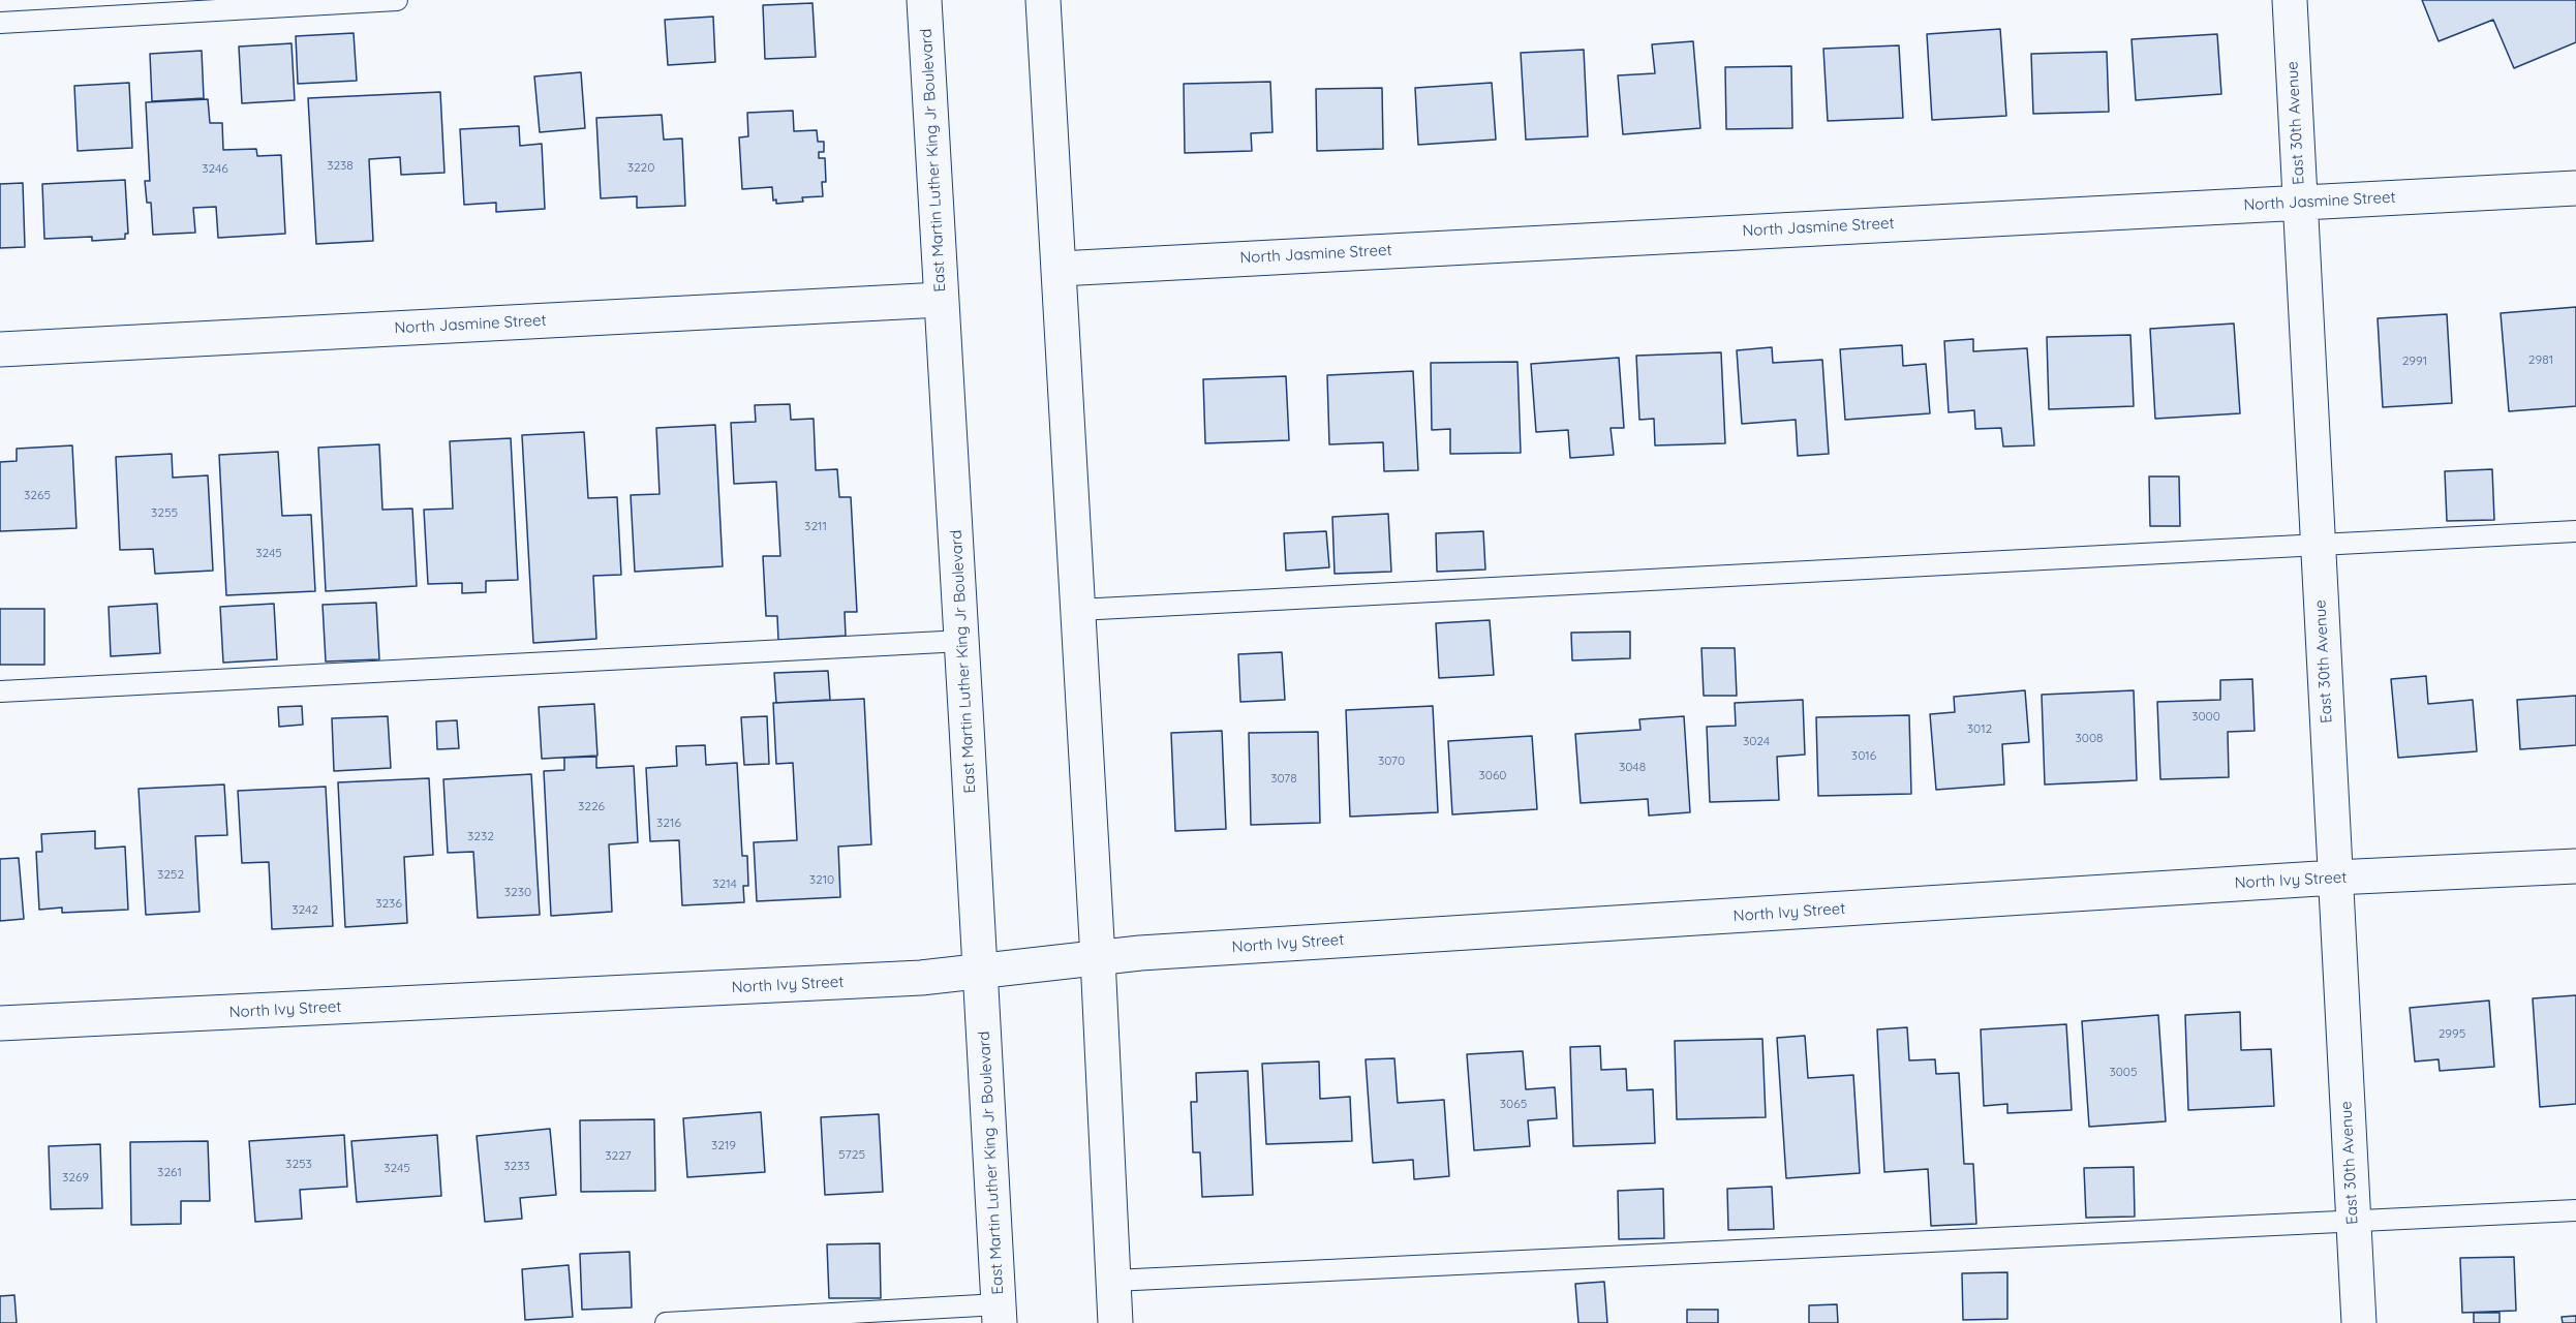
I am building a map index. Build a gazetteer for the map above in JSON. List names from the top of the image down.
{
  "streets": {
    "street": [
      "East 30th Avenue",
      "East Martin Luther King Jr Boulevard",
      "North Jasmine Street",
      "North Ivy Street"
    ]
  },
  "crossings": [
    ["East 30th Avenue", "North Jasmine Street"],
    ["East 30th Avenue", "North Ivy Street"],
    ["East Martin Luther King Jr Boulevard", "North Jasmine Street"],
    ["East Martin Luther King Jr Boulevard", "North Ivy Street"]
  ],
  "house_numbers": [
    "3238",
    "3220",
    "3246",
    "2981",
    "2991",
    "3265",
    "3255",
    "3211",
    "3245",
    "3000",
    "3012",
    "3008",
    "3024",
    "3016",
    "3070",
    "3048",
    "3060",
    "3078",
    "3226",
    "3216",
    "3232",
    "3252",
    "3210",
    "3214",
    "3230",
    "3236",
    "3242",
    "2995",
    "3005",
    "3065",
    "3219",
    "5725",
    "3227",
    "3253",
    "3233",
    "3245",
    "3261",
    "3269"
  ]
}
